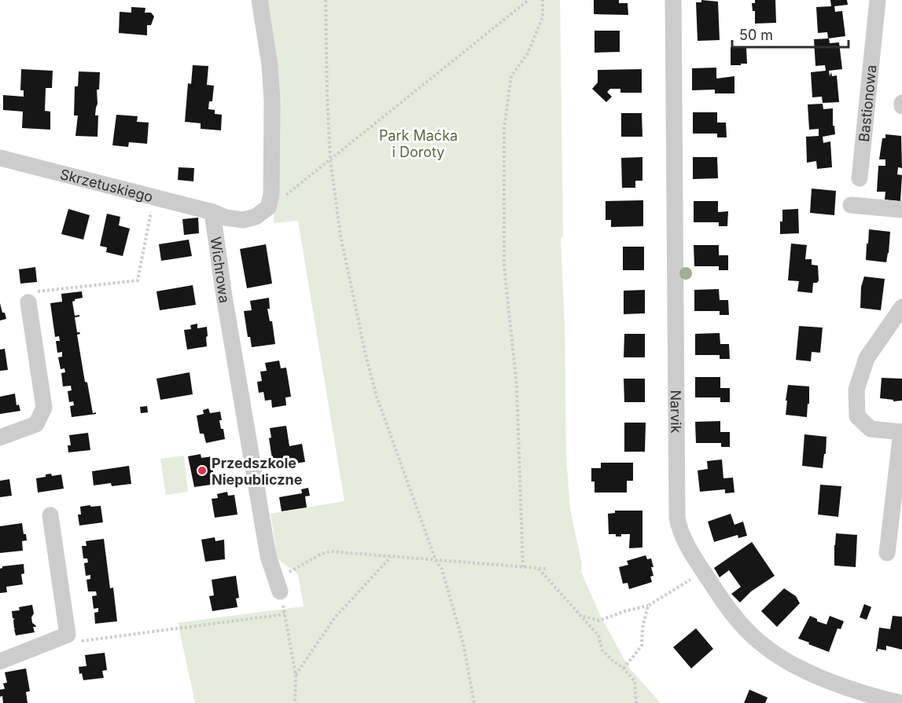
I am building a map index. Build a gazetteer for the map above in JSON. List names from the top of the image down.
{
  "streets": {
    "street": [
      "Bastionowa",
      "Skrzetuskiego",
      "Wichrowa",
      "Narvik"
    ]
  },
  "crossings": [
    ["Skrzetuskiego", "Wichrowa"]
  ],
  "parks": ["Park Maćka i Doroty"],
  "places": ["Przedszkole Niepubliczne"],
  "scale_bar": "50 m"
}
